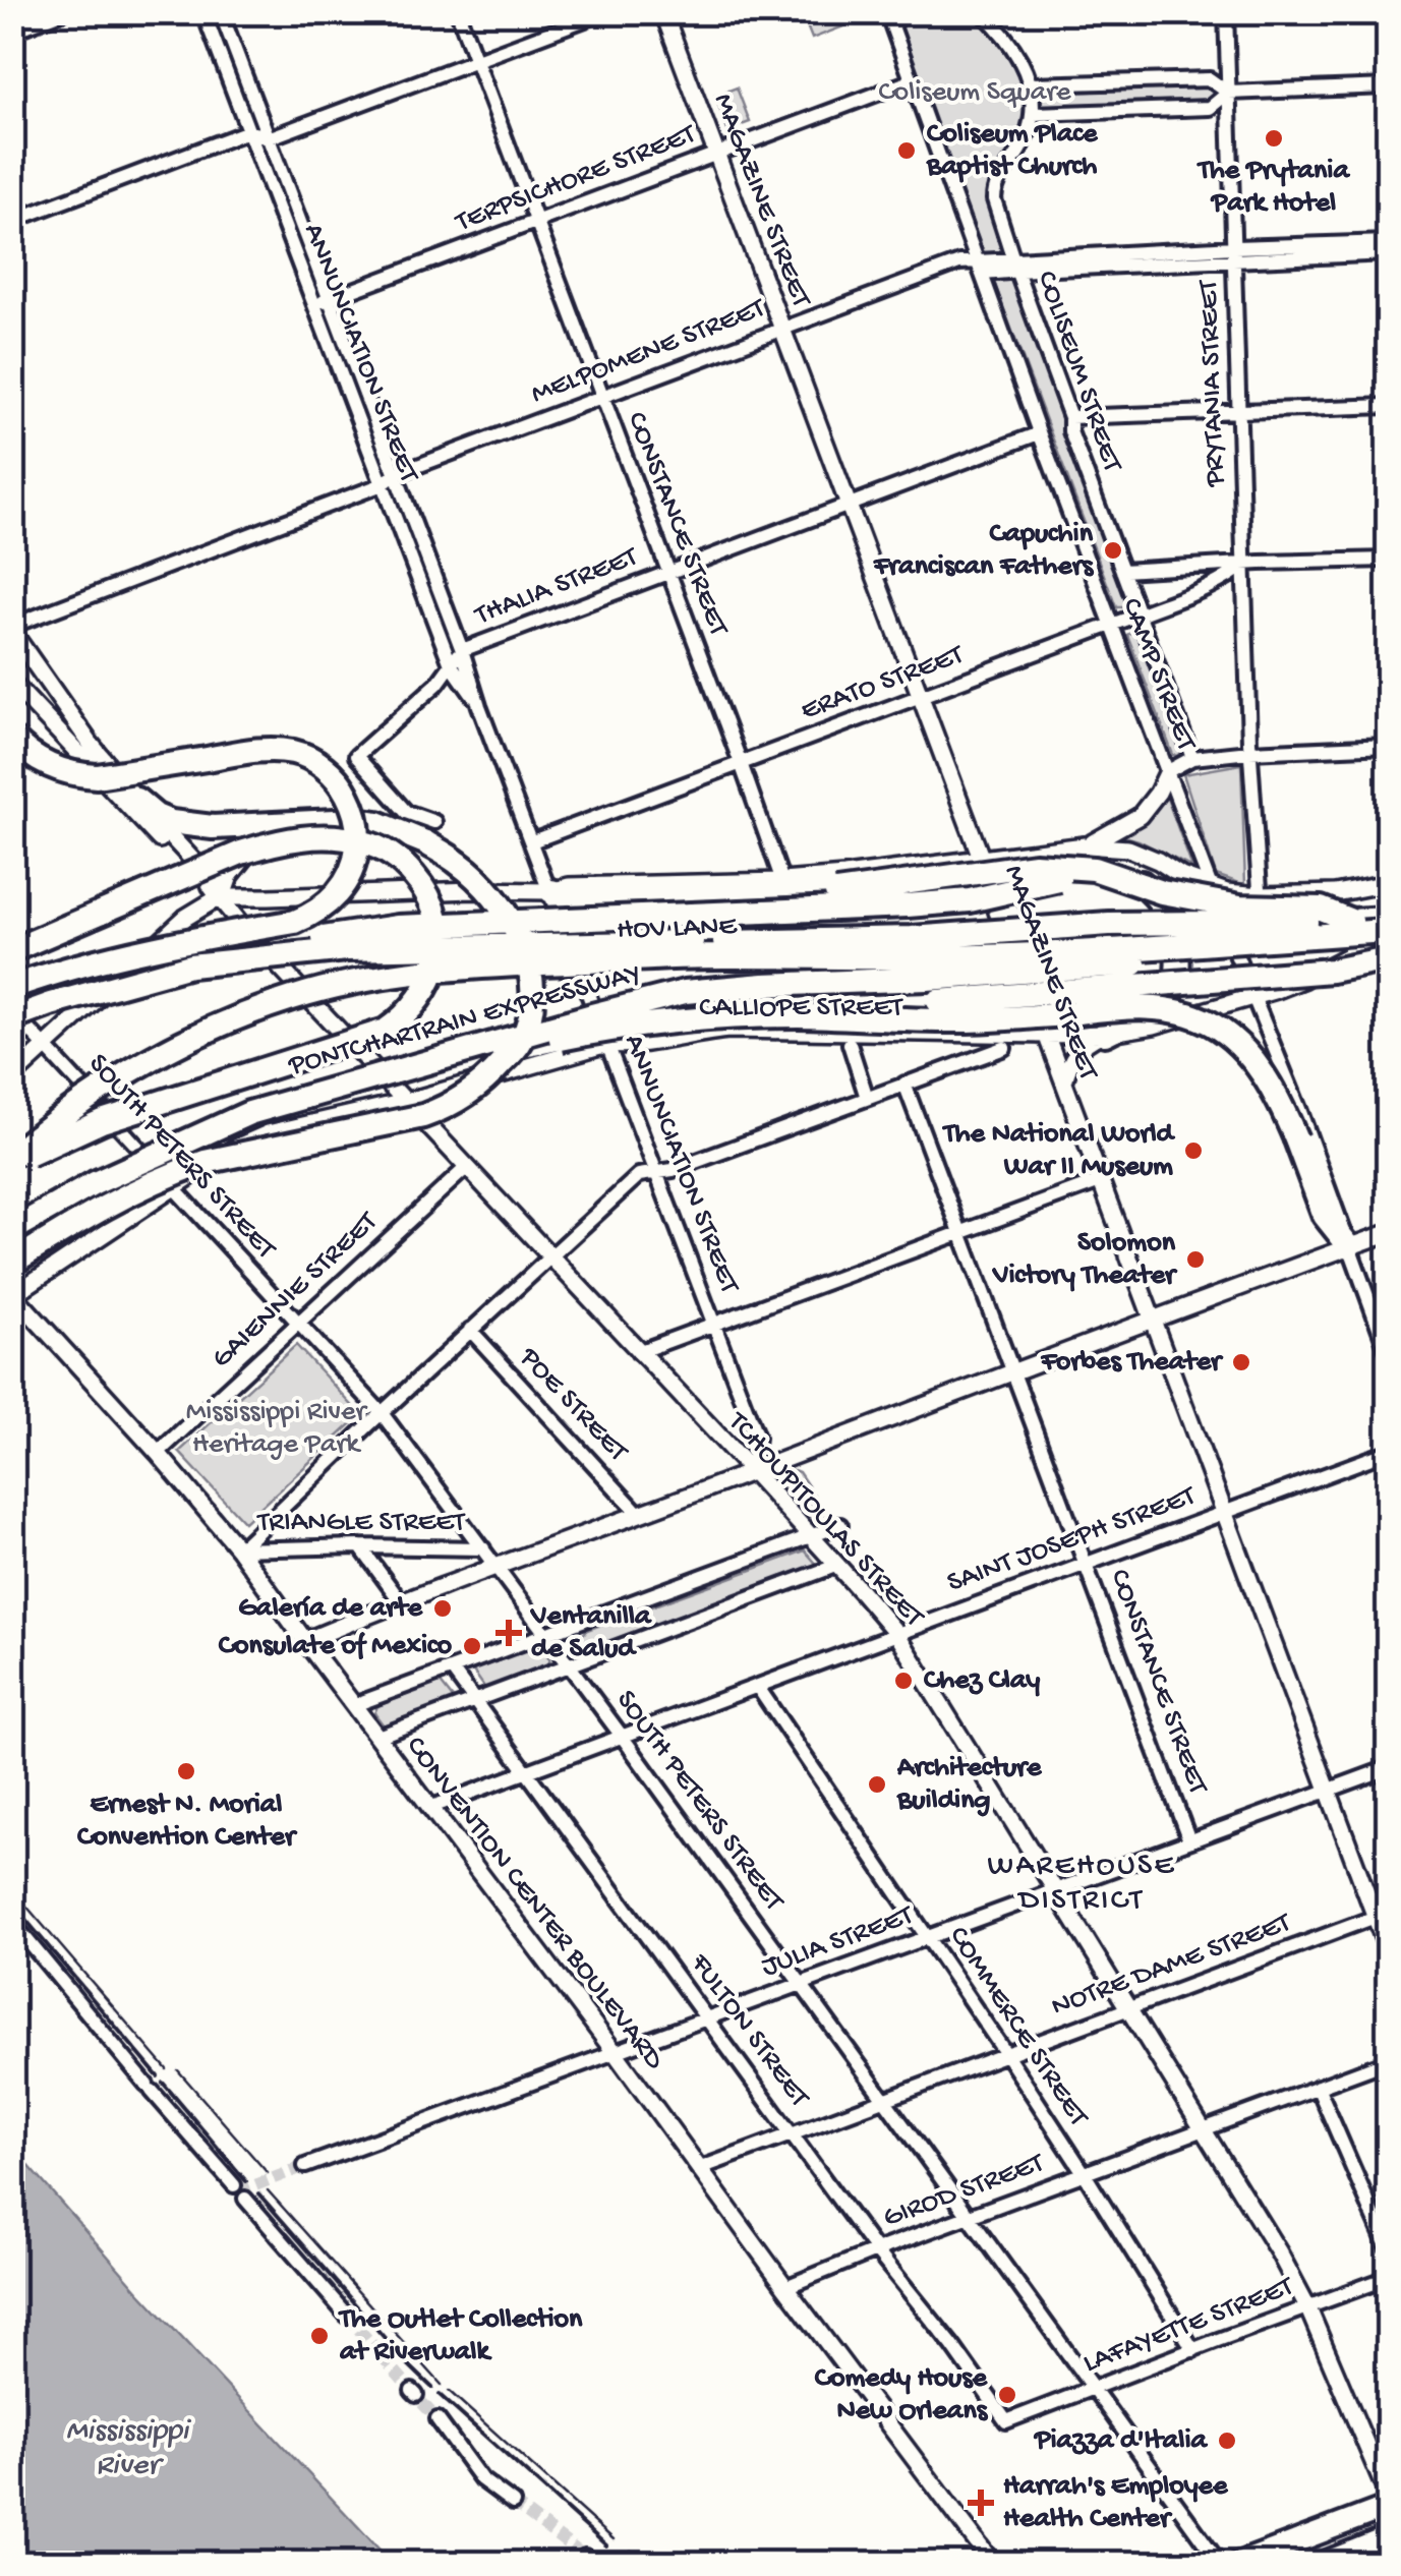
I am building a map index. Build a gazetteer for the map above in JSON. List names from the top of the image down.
{
  "streets": {
    "highway": ["HOV LANE", "PONTCHARTRAIN EXPRESSWAY"],
    "street": [
      "TERPSICHORE STREET",
      "MAGAZINE STREET",
      "MELPOMENE STREET",
      "ANNUNCIATION STREET",
      "COLISEUM STREET",
      "PRYTANIA STREET",
      "CONSTANCE STREET",
      "THALIA STREET",
      "CAMP STREET",
      "ERATO STREET",
      "CALLIOPE STREET",
      "SOUTH PETERS STREET",
      "GAIENNIE STREET",
      "POE STREET",
      "TCHOUPITOULAS STREET",
      "TRIANGLE STREET",
      "SAINT JOSEPH STREET",
      "CONVENTION CENTER BOULEVARD",
      "JULIA STREET",
      "NOTRE DAME STREET",
      "COMMERCE STREET",
      "FULTON STREET",
      "GIROD STREET",
      "LAFAYETTE STREET"
    ]
  },
  "crossings": [
    ["TERPSICHORE STREET", "MAGAZINE STREET"],
    ["TERPSICHORE STREET", "ANNUNCIATION STREET"],
    ["TERPSICHORE STREET", "CONSTANCE STREET"],
    ["TERPSICHORE STREET", "CAMP STREET"],
    ["MAGAZINE STREET", "MELPOMENE STREET"],
    ["MAGAZINE STREET", "THALIA STREET"],
    ["MAGAZINE STREET", "ERATO STREET"],
    ["MAGAZINE STREET", "CALLIOPE STREET"],
    ["MAGAZINE STREET", "SAINT JOSEPH STREET"],
    ["MAGAZINE STREET", "JULIA STREET"],
    ["MAGAZINE STREET", "NOTRE DAME STREET"],
    ["MELPOMENE STREET", "ANNUNCIATION STREET"],
    ["MELPOMENE STREET", "COLISEUM STREET"],
    ["MELPOMENE STREET", "PRYTANIA STREET"],
    ["MELPOMENE STREET", "CONSTANCE STREET"],
    ["MELPOMENE STREET", "CAMP STREET"],
    ["MELPOMENE STREET", "TCHOUPITOULAS STREET"],
    ["ANNUNCIATION STREET", "THALIA STREET"],
    ["ANNUNCIATION STREET", "ERATO STREET"],
    ["ANNUNCIATION STREET", "CALLIOPE STREET"],
    ["ANNUNCIATION STREET", "TCHOUPITOULAS STREET"],
    ["COLISEUM STREET", "ERATO STREET"],
    ["PRYTANIA STREET", "ERATO STREET"],
    ["CONSTANCE STREET", "THALIA STREET"],
    ["CONSTANCE STREET", "ERATO STREET"],
    ["CONSTANCE STREET", "SAINT JOSEPH STREET"],
    ["CONSTANCE STREET", "JULIA STREET"],
    ["THALIA STREET", "CAMP STREET"],
    ["CAMP STREET", "ERATO STREET"],
    ["CAMP STREET", "CALLIOPE STREET"],
    ["CALLIOPE STREET", "PONTCHARTRAIN EXPRESSWAY"],
    ["CALLIOPE STREET", "SOUTH PETERS STREET"],
    ["CALLIOPE STREET", "TCHOUPITOULAS STREET"],
    ["CALLIOPE STREET", "CONVENTION CENTER BOULEVARD"],
    ["PONTCHARTRAIN EXPRESSWAY", "SOUTH PETERS STREET"],
    ["SOUTH PETERS STREET", "GAIENNIE STREET"],
    ["SOUTH PETERS STREET", "TRIANGLE STREET"],
    ["SOUTH PETERS STREET", "SAINT JOSEPH STREET"],
    ["SOUTH PETERS STREET", "JULIA STREET"],
    ["SOUTH PETERS STREET", "NOTRE DAME STREET"],
    ["SOUTH PETERS STREET", "GIROD STREET"],
    ["SOUTH PETERS STREET", "LAFAYETTE STREET"],
    ["GAIENNIE STREET", "TCHOUPITOULAS STREET"],
    ["GAIENNIE STREET", "CONVENTION CENTER BOULEVARD"],
    ["TCHOUPITOULAS STREET", "SAINT JOSEPH STREET"],
    ["TCHOUPITOULAS STREET", "JULIA STREET"],
    ["TCHOUPITOULAS STREET", "NOTRE DAME STREET"],
    ["TCHOUPITOULAS STREET", "GIROD STREET"],
    ["TCHOUPITOULAS STREET", "LAFAYETTE STREET"],
    ["TRIANGLE STREET", "CONVENTION CENTER BOULEVARD"],
    ["SAINT JOSEPH STREET", "CONVENTION CENTER BOULEVARD"],
    ["SAINT JOSEPH STREET", "COMMERCE STREET"],
    ["SAINT JOSEPH STREET", "FULTON STREET"],
    ["CONVENTION CENTER BOULEVARD", "JULIA STREET"],
    ["CONVENTION CENTER BOULEVARD", "NOTRE DAME STREET"],
    ["CONVENTION CENTER BOULEVARD", "GIROD STREET"],
    ["JULIA STREET", "COMMERCE STREET"],
    ["JULIA STREET", "FULTON STREET"],
    ["NOTRE DAME STREET", "COMMERCE STREET"],
    ["NOTRE DAME STREET", "FULTON STREET"],
    ["COMMERCE STREET", "GIROD STREET"],
    ["COMMERCE STREET", "LAFAYETTE STREET"],
    ["FULTON STREET", "GIROD STREET"],
    ["FULTON STREET", "LAFAYETTE STREET"]
  ],
  "districts": ["WAREHOUSE DISTRICT"],
  "water": ["Mississippi River"],
  "parks": ["Coliseum Square", "Mississippi River Heritage Park"],
  "places": {
    "other": [
      "The Prytania Park Hotel",
      "Coliseum Place Baptist Church",
      "Capuchin Franciscan Fathers",
      "The National World War II Museum",
      "Solomon Victory Theater",
      "Forbes Theater",
      "Galería de arte",
      "Consulate of Mexico",
      "Chez Clay",
      "Ernest N. Morial Convention Center",
      "Architecture Building",
      "The Outlet Collection at Riverwalk",
      "Comedy House New Orleans",
      "Piazza d'Italia"
    ],
    "health": ["Ventanilla de Salud", "Harrah's Employee Health Center"]
  }
}
